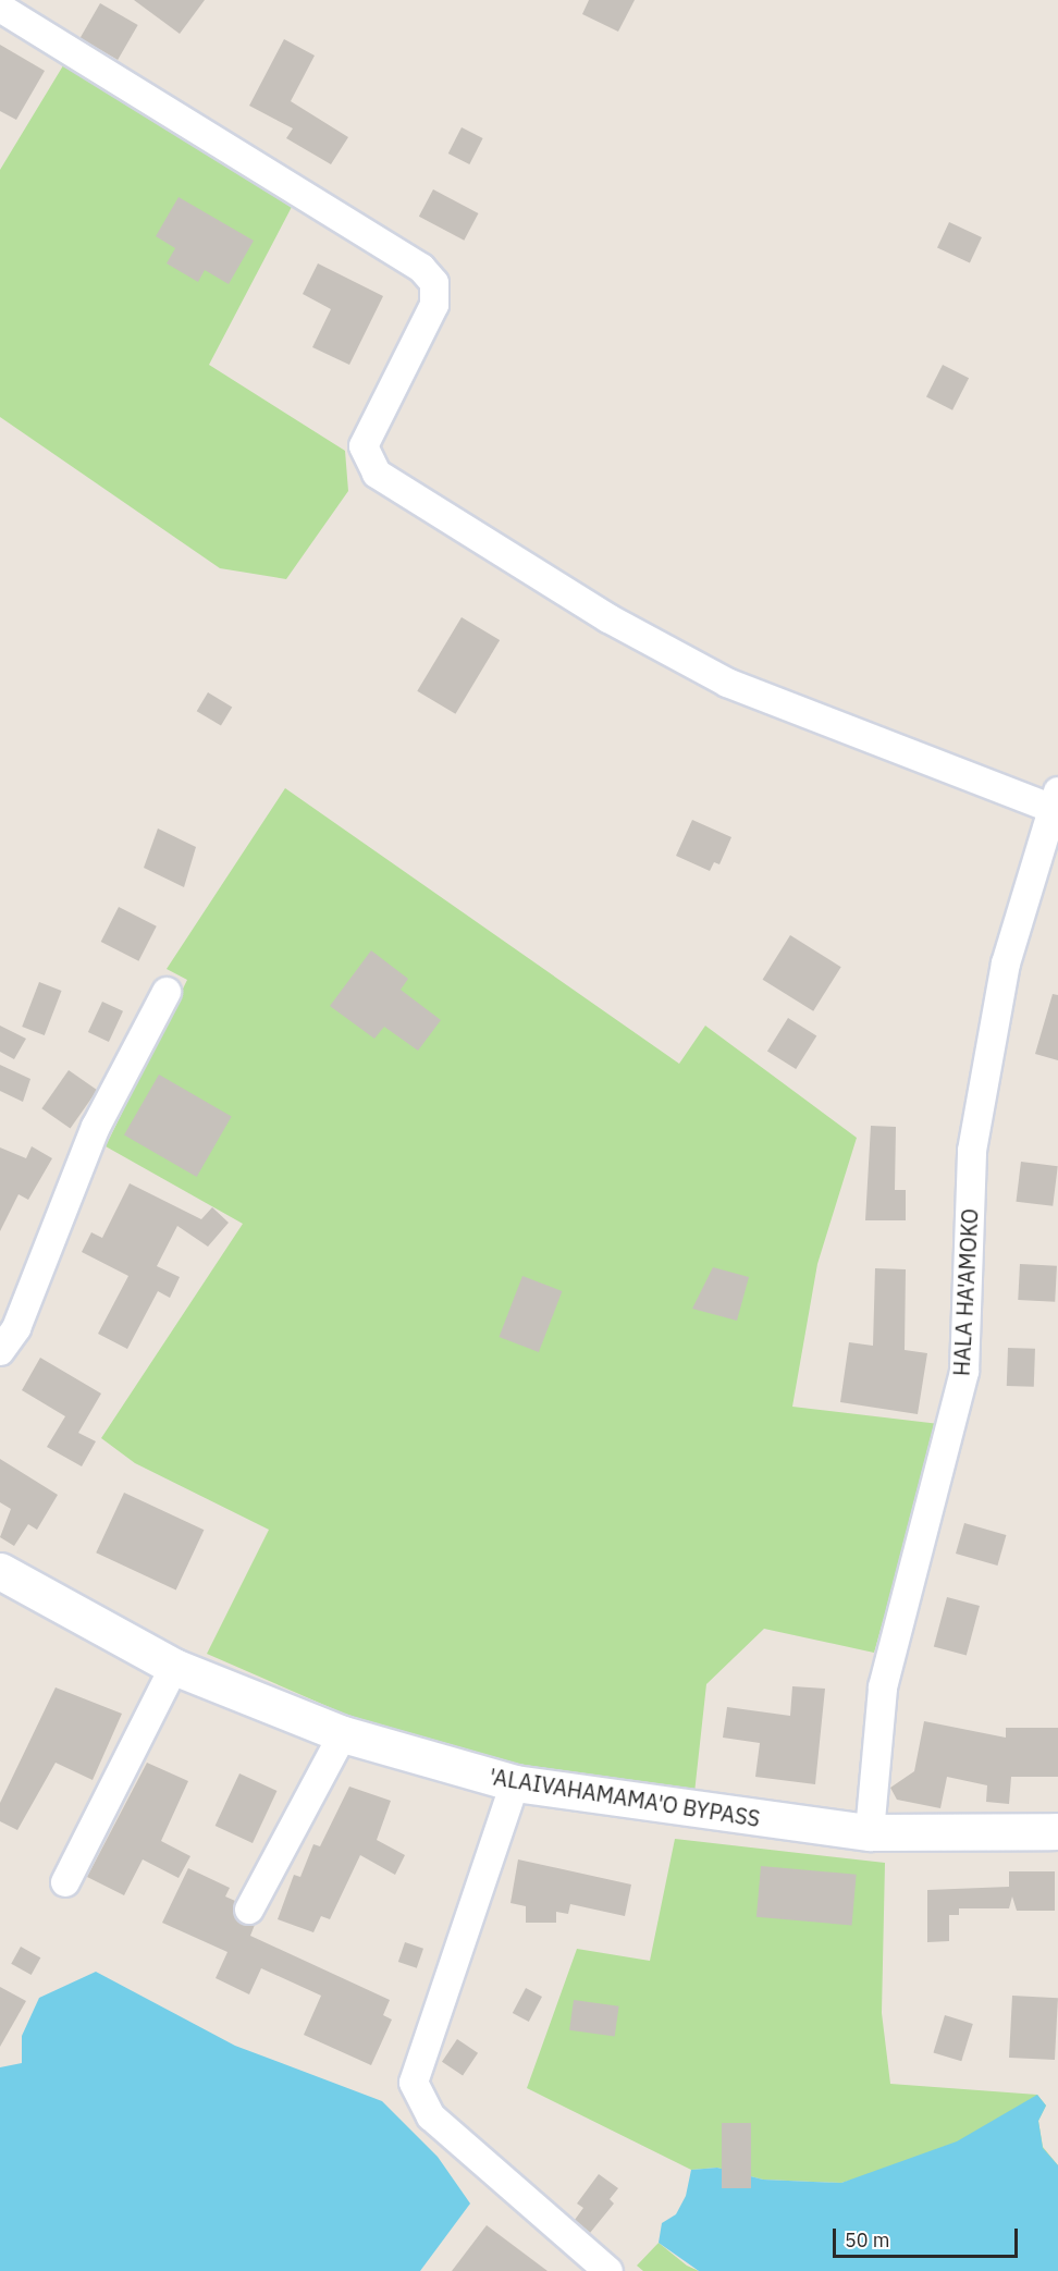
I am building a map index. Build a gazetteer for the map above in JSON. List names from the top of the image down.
{
  "streets": {
    "main road": ["'ALAIVAHAMAMA'O BYPASS"],
    "street": ["HALA HA'AMOKO"]
  },
  "crossings": [
    ["HALA HA'AMOKO", "'ALAIVAHAMAMA'O BYPASS"]
  ],
  "scale_bar": "50 m"
}
